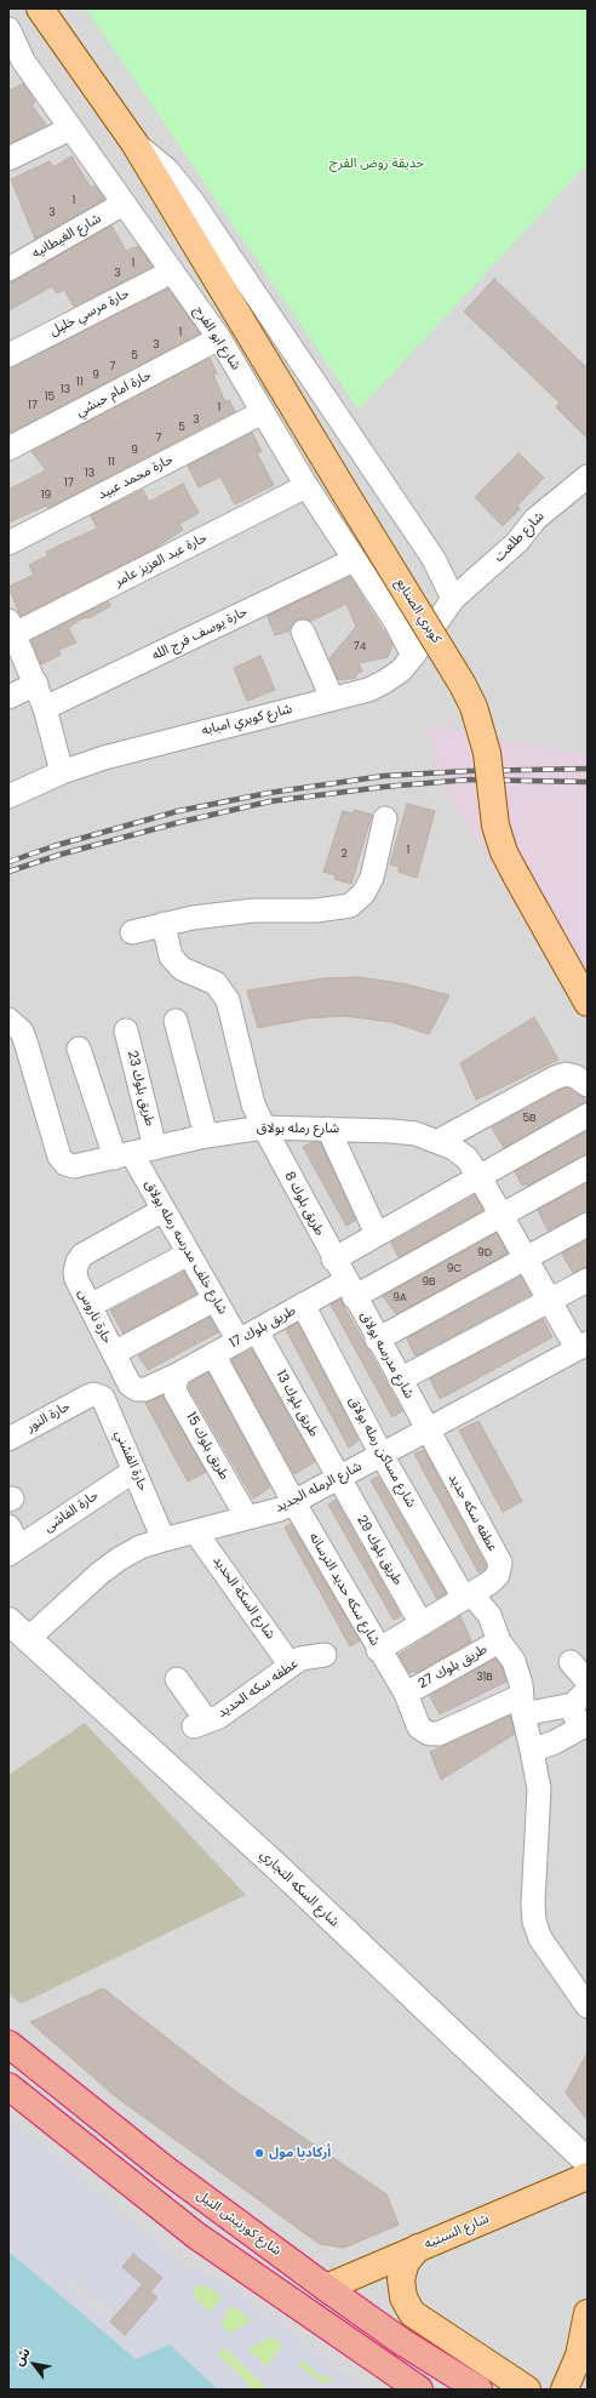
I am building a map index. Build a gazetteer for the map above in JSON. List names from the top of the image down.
{
  "streets": {
    "highway": ["شارع كورنيش النيل"],
    "main road": ["كوبري الصنايع", "شارع السبتيه"],
    "street": [
      "شارع الغيطانيه",
      "حارة مرسي خليل",
      "شارع ابو الفرج",
      "حارة امام حبشي",
      "حارة محمد عبيد",
      "شارع طلعت",
      "حارة عبد العزيز عامر",
      "حارة يوسف فرج الله",
      "شارع كوبري امبابه",
      "طريق بلوك 23",
      "شارع رمله بولاق",
      "طريق بلوك 8",
      "شارع خلف مدرسه رمله بولاق",
      "حارة ناروس",
      "طريق بلوك 17",
      "شارع مدرسه بولاق",
      "طريق بلوك 13",
      "حارة النور",
      "طريق بلوك 15",
      "شارع مساكن رمله بولاق",
      "حارة الفشني",
      "شارع الرمله الجديد",
      "حارة الفاشى",
      "عطفه سكه حديد",
      "طريق بلوك 29",
      "شارع سكه حديد الترسانه",
      "شارع السكة الحديد",
      "طريق بلوك 27",
      "عطفه سكه الحديد",
      "شارع السكه التجاري"
    ]
  },
  "crossings": [
    ["شارع الغيطانيه", "شارع ابو الفرج"],
    ["حارة مرسي خليل", "شارع ابو الفرج"],
    ["شارع ابو الفرج", "حارة امام حبشي"],
    ["شارع ابو الفرج", "حارة محمد عبيد"],
    ["شارع ابو الفرج", "حارة عبد العزيز عامر"],
    ["شارع ابو الفرج", "حارة يوسف فرج الله"],
    ["شارع ابو الفرج", "شارع كوبري امبابه"],
    ["شارع طلعت", "شارع كوبري امبابه"],
    ["طريق بلوك 23", "شارع رمله بولاق"],
    ["شارع رمله بولاق", "طريق بلوك 8"],
    ["شارع رمله بولاق", "شارع خلف مدرسه رمله بولاق"],
    ["شارع رمله بولاق", "طريق بلوك 17"],
    ["شارع رمله بولاق", "شارع الرمله الجديد"],
    ["طريق بلوك 8", "طريق بلوك 17"],
    ["طريق بلوك 8", "شارع مدرسه بولاق"],
    ["شارع خلف مدرسه رمله بولاق", "حارة ناروس"],
    ["شارع خلف مدرسه رمله بولاق", "طريق بلوك 17"],
    ["شارع خلف مدرسه رمله بولاق", "طريق بلوك 13"],
    ["حارة ناروس", "طريق بلوك 17"],
    ["حارة ناروس", "طريق بلوك 15"],
    ["طريق بلوك 17", "شارع مدرسه بولاق"],
    ["طريق بلوك 17", "طريق بلوك 13"],
    ["طريق بلوك 17", "طريق بلوك 15"],
    ["طريق بلوك 17", "شارع مساكن رمله بولاق"],
    ["طريق بلوك 17", "شارع سكه حديد الترسانه"],
    ["شارع مدرسه بولاق", "شارع الرمله الجديد"],
    ["شارع مدرسه بولاق", "عطفه سكه حديد"],
    ["طريق بلوك 13", "شارع الرمله الجديد"],
    ["طريق بلوك 13", "طريق بلوك 29"],
    ["حارة النور", "حارة الفشني"],
    ["طريق بلوك 15", "شارع الرمله الجديد"],
    ["شارع مساكن رمله بولاق", "شارع الرمله الجديد"],
    ["شارع مساكن رمله بولاق", "عطفه سكه حديد"],
    ["شارع مساكن رمله بولاق", "شارع سكه حديد الترسانه"],
    ["شارع مساكن رمله بولاق", "طريق بلوك 27"],
    ["حارة الفشني", "شارع الرمله الجديد"],
    ["حارة الفشني", "حارة الفاشى"],
    ["شارع الرمله الجديد", "عطفه سكه حديد"],
    ["شارع الرمله الجديد", "طريق بلوك 29"],
    ["شارع الرمله الجديد", "شارع سكه حديد الترسانه"],
    ["شارع الرمله الجديد", "شارع السكة الحديد"],
    ["شارع الرمله الجديد", "شارع السكه التجاري"],
    ["عطفه سكه حديد", "طريق بلوك 29"],
    ["عطفه سكه حديد", "شارع سكه حديد الترسانه"],
    ["شارع سكه حديد الترسانه", "طريق بلوك 27"],
    ["شارع السكة الحديد", "عطفه سكه الحديد"],
    ["شارع كورنيش النيل", "شارع السبتيه"]
  ],
  "parks": ["حديقة روض الفرج"],
  "places": ["أركاديا مول"],
  "house_numbers": [
    "1",
    "3",
    "1",
    "3",
    "1",
    "3",
    "5",
    "7",
    "9",
    "11",
    "13",
    "15",
    "17",
    "1",
    "3",
    "5",
    "7",
    "9",
    "11",
    "13",
    "17",
    "19",
    "74",
    "1",
    "2",
    "5B",
    "9D",
    "9C",
    "9B",
    "9A",
    "31B"
  ],
  "north": "top left"
}
